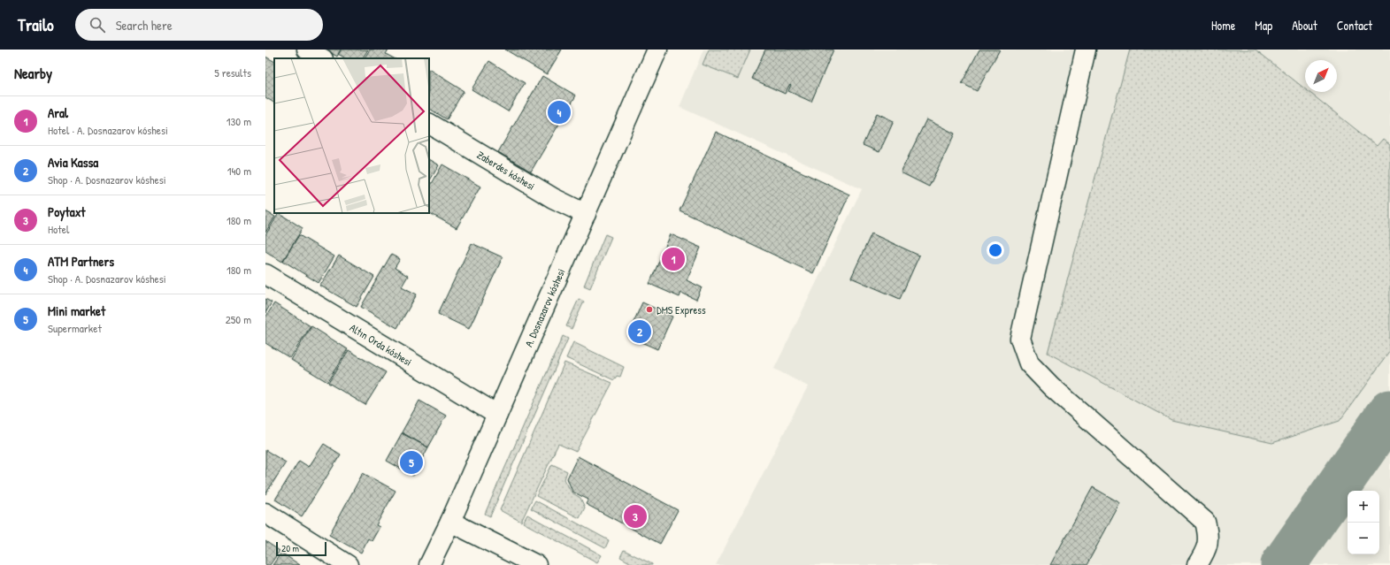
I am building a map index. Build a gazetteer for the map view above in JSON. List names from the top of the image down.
{
  "streets": {
    "street": ["Zaberdes kóshesi", "A. Dosnazarov kóshesi", "Altın Orda kóshesi"]
  },
  "crossings": [
    ["Zaberdes kóshesi", "A. Dosnazarov kóshesi"],
    ["A. Dosnazarov kóshesi", "Altın Orda kóshesi"]
  ],
  "places": ["DMS Express"],
  "scale_bar": "20 m",
  "north": "top right",
  "page": {
    "header": "Trailo",
    "search": "Search here",
    "nav": [
      "Home",
      "Map",
      "About",
      "Contact"
    ],
    "heading": ["Nearby", "5 results"],
    "list": [
      {
        "mark": "1",
        "name": "Aral",
        "note": "Hotel · A. Dosnazarov kóshesi",
        "value": "130 m"
      },
      {
        "mark": "2",
        "name": "Avia Kassa",
        "note": "Shop · A. Dosnazarov kóshesi",
        "value": "140 m"
      },
      {
        "mark": "3",
        "name": "Poytaxt",
        "note": "Hotel",
        "value": "180 m"
      },
      {
        "mark": "4",
        "name": "ATM Partners",
        "note": "Shop · A. Dosnazarov kóshesi",
        "value": "180 m"
      },
      {
        "mark": "5",
        "name": "Mini market",
        "note": "Supermarket",
        "value": "250 m"
      }
    ],
    "pins": [
      "4",
      "1",
      "2",
      "5",
      "3"
    ],
    "map_buttons": ["+", "−"],
    "scale": "20 m"
  }
}
